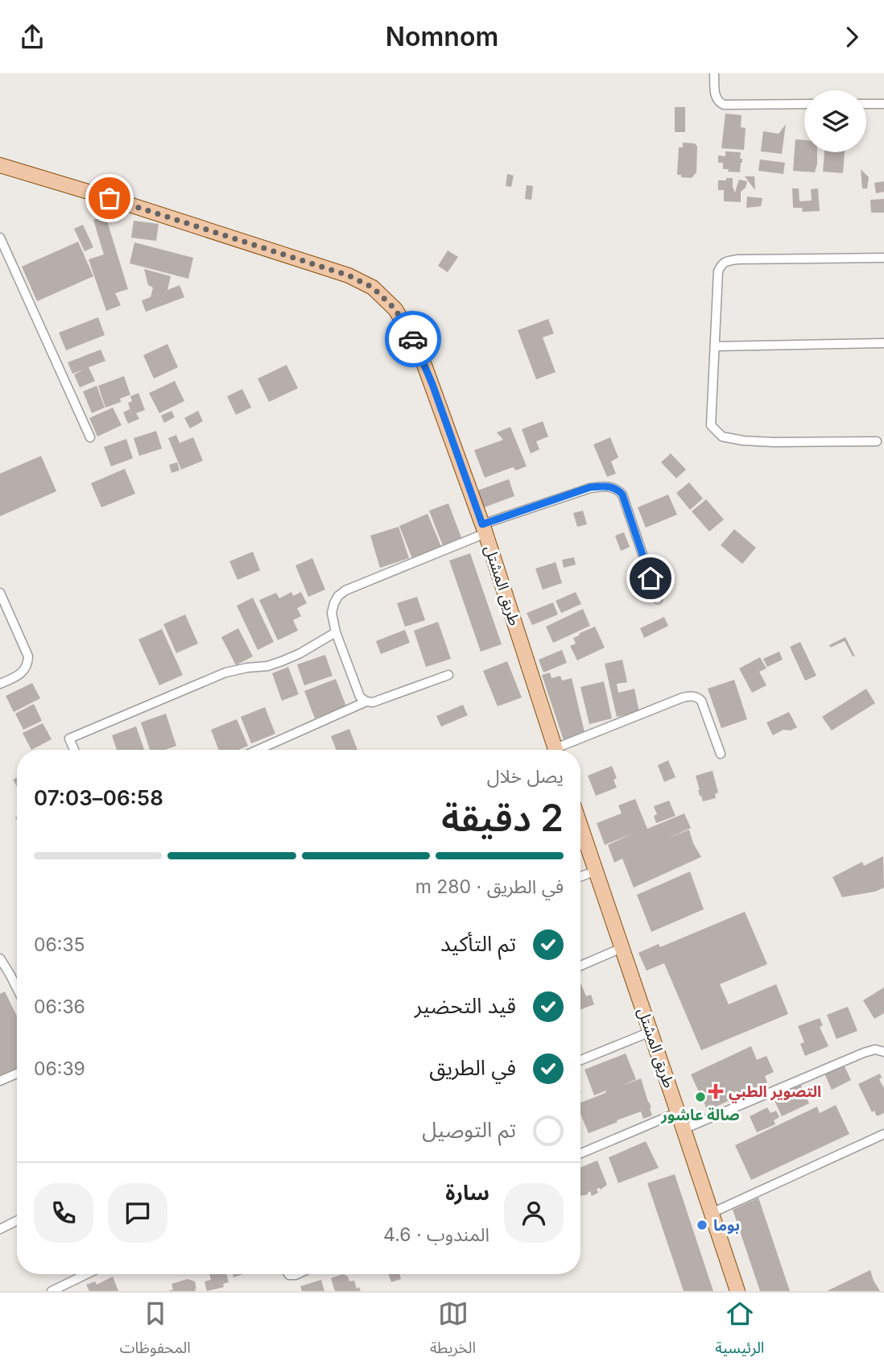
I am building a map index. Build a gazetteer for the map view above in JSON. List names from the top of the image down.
{
  "streets": {
    "main road": ["طريق المشتل"]
  },
  "places": {
    "health": ["التصوير الطبي"],
    "other": ["صالة عاشور", "بوما"]
  },
  "page": {
    "header": "Nomnom",
    "heading": ["2 دقيقة", "يصل خلال", "06:58–07:03"],
    "panel": ["سارة", "المندوب · 4.6"],
    "bar": "في الطريق · 280 m",
    "list": [
      ["تم التأكيد", "06:35"],
      ["قيد التحضير", "06:36"],
      ["في الطريق", "06:39"],
      "تم التوصيل"
    ],
    "tabs": ["الرئيسية", "الخريطة", "المحفوظات"]
  }
}
